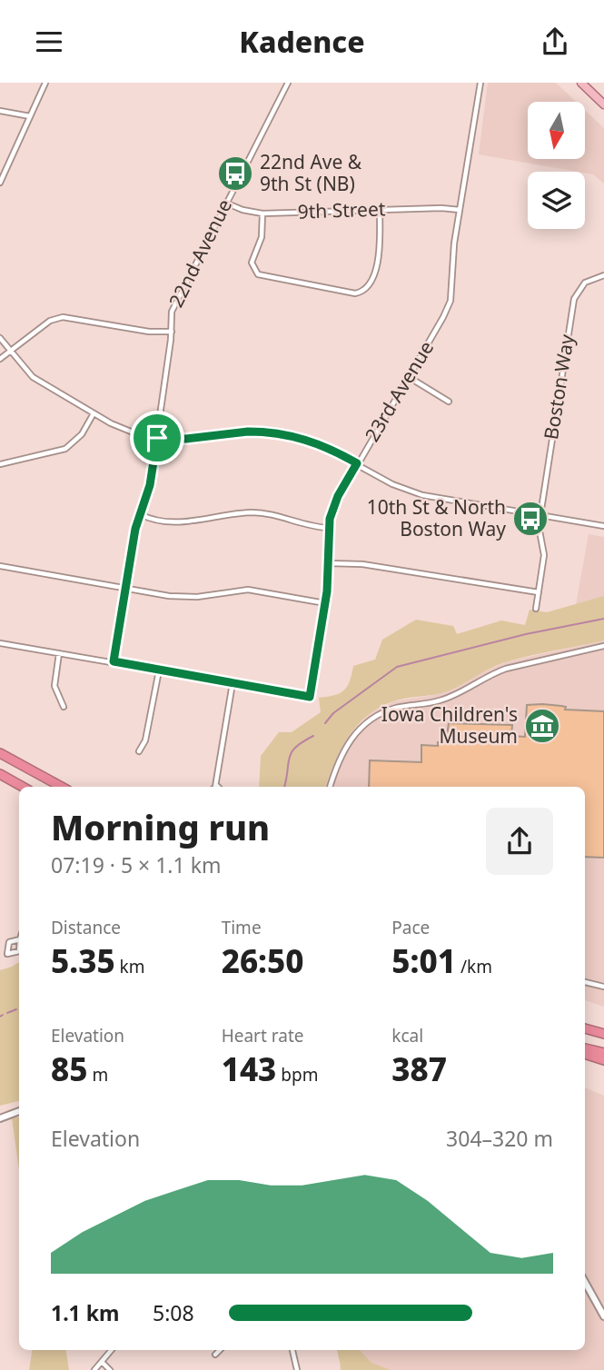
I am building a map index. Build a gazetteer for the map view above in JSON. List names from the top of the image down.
{
  "streets": {
    "street": [
      "9th Street",
      "22nd Avenue",
      "Boston Way",
      "23rd Avenue"
    ]
  },
  "crossings": [
    ["9th Street", "22nd Avenue"],
    ["9th Street", "23rd Avenue"]
  ],
  "places": {
    "bus stop": ["22nd Ave & 9th St (NB)", "10th St & North Boston Way"],
    "museum": ["Iowa Children's Museum"]
  },
  "north": "bottom",
  "page": {
    "header": "Kadence",
    "heading": ["Morning run", "07:19 · 5 × 1.1 km"],
    "stats": [
      ["Distance", "5.35 km"],
      ["Time", "26:50"],
      ["Pace", "5:01 /km"],
      ["Elevation", "85 m"],
      ["Heart rate", "143 bpm"],
      ["kcal", "387"]
    ],
    "chart": ["Elevation", "304–320 m"],
    "list": [
      {
        "name": "1.1 km",
        "note": "5:08"
      }
    ]
  }
}
